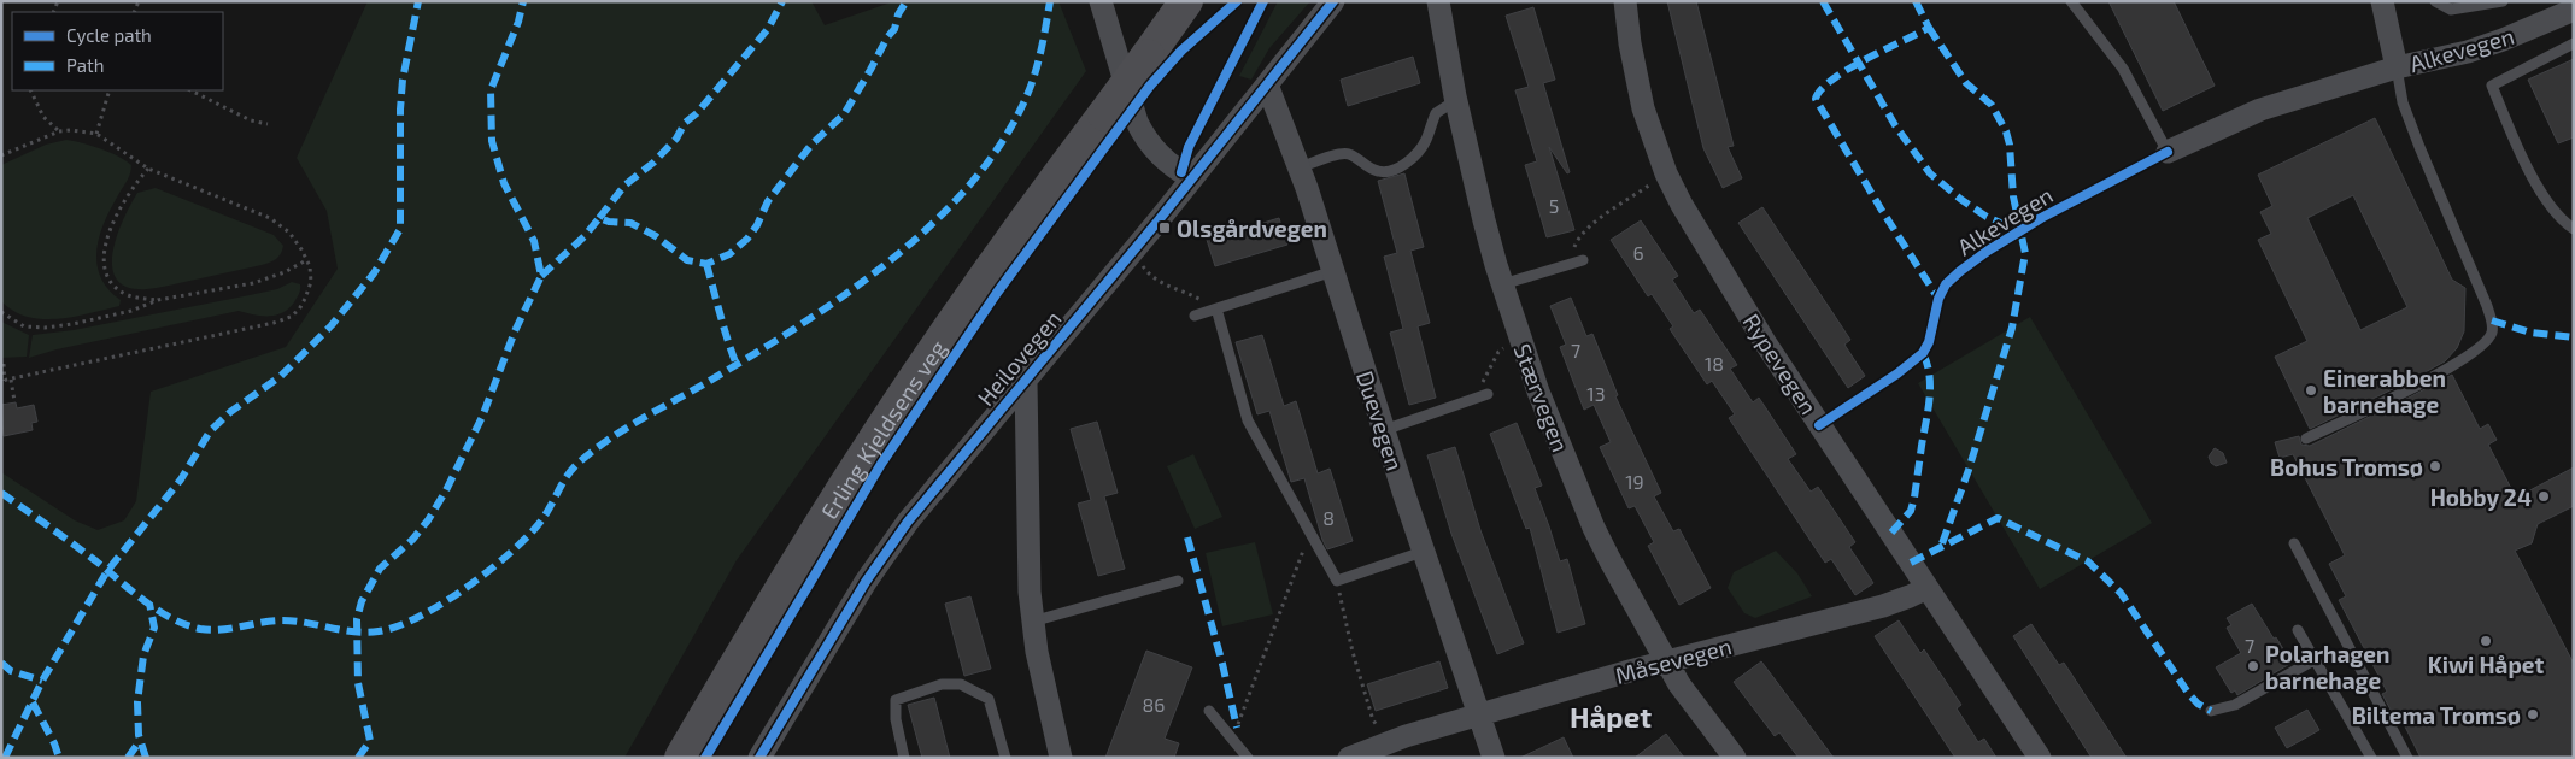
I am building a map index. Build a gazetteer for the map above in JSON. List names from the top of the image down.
{
  "streets": {
    "highway": ["Erling Kjeldsens veg"],
    "street": [
      "Alkevegen",
      "Heilovegen",
      "Rypevegen",
      "Stærvegen",
      "Duevegen",
      "Måsevegen"
    ]
  },
  "crossings": [
    ["Heilovegen", "Duevegen"],
    ["Rypevegen", "Måsevegen"],
    ["Stærvegen", "Måsevegen"],
    ["Duevegen", "Måsevegen"]
  ],
  "districts": ["Håpet"],
  "places": {
    "transit": ["Olsgårdvegen"],
    "other": [
      "Einerabben barnehage",
      "Bohus Tromsø",
      "Hobby 24",
      "Kiwi Håpet",
      "Polarhagen barnehage",
      "Biltema Tromsø"
    ]
  },
  "house_numbers": [
    "5",
    "6",
    "7",
    "18",
    "13",
    "19",
    "8",
    "7",
    "86"
  ],
  "legend": ["Cycle path", "Path"]
}
